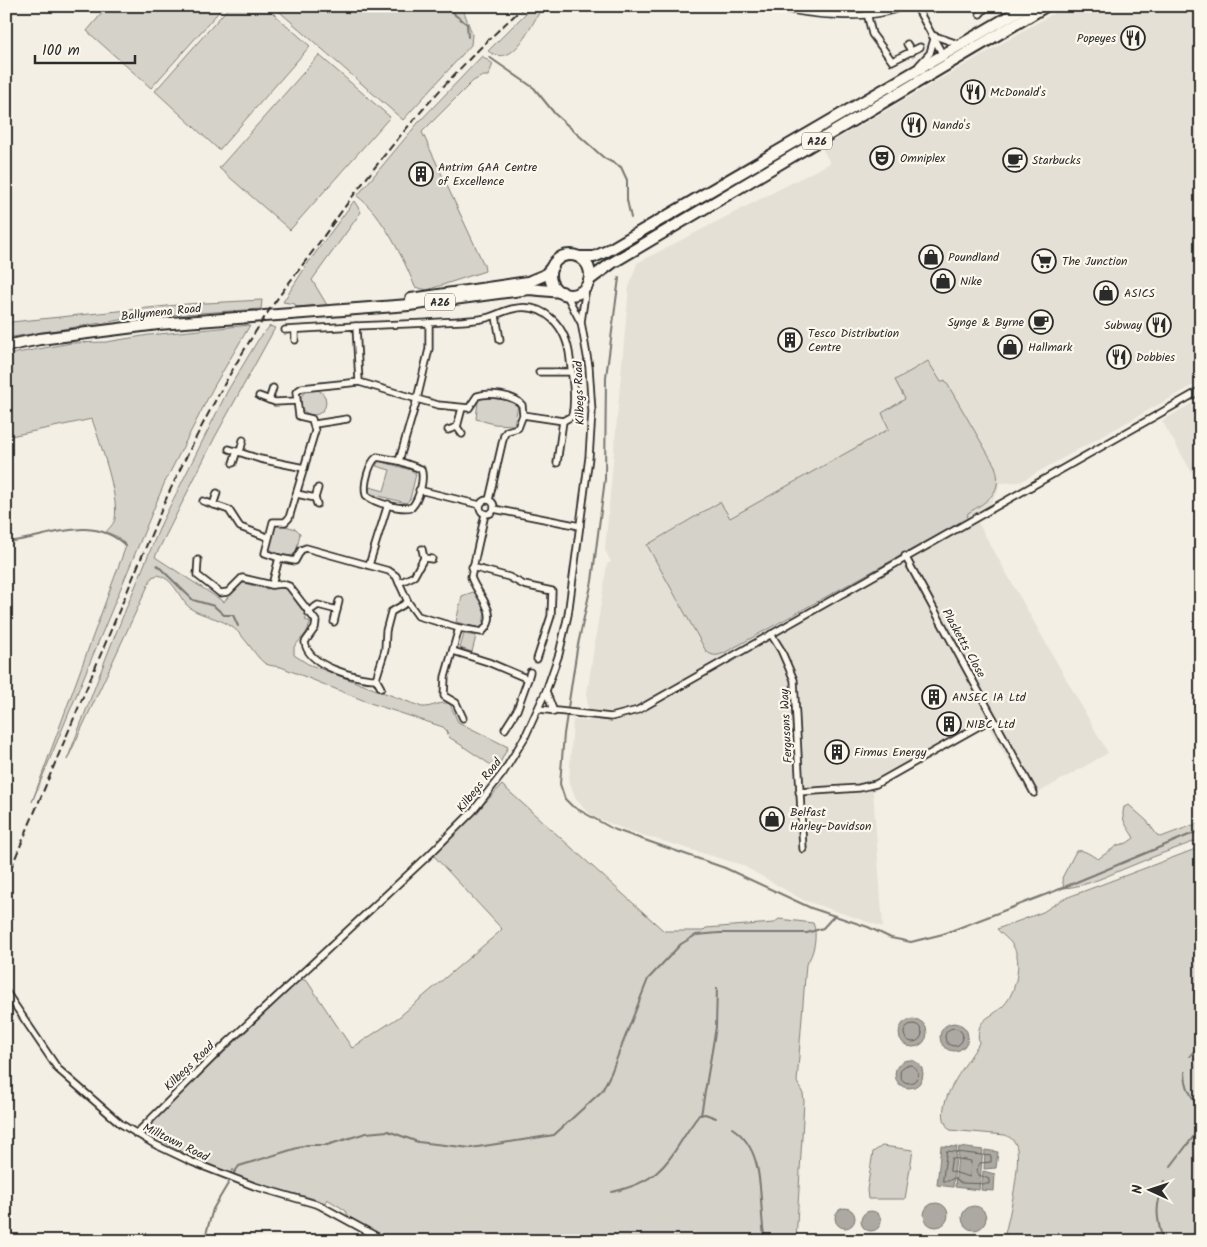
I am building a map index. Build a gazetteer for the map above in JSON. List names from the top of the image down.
{
  "streets": {
    "highway": ["A26", "Ballymena Road"],
    "street": [
      "Kilbegs Road",
      "Plasketts Close",
      "Fergusons Way",
      "Milltown Road"
    ]
  },
  "crossings": [
    ["A26", "Ballymena Road"],
    ["A26", "Kilbegs Road"],
    ["Ballymena Road", "Kilbegs Road"],
    ["Kilbegs Road", "Milltown Road"]
  ],
  "places": {
    "restaurant": [
      "Popeyes",
      "McDonald's",
      "Nando's",
      "Subway",
      "Dobbies"
    ],
    "theatre": ["Omniplex"],
    "cafe": ["Starbucks", "Synge & Byrne"],
    "building": [
      "Antrim GAA Centre of Excellence",
      "Tesco Distribution Centre",
      "ANSEC IA Ltd",
      "NIBC Ltd",
      "Firmus Energy"
    ],
    "shop": [
      "Poundland",
      "Nike",
      "ASICS",
      "Hallmark",
      "Belfast Harley-Davidson"
    ],
    "supermarket": ["The Junction"]
  },
  "scale_bar": "100 m",
  "north": "left"
}
